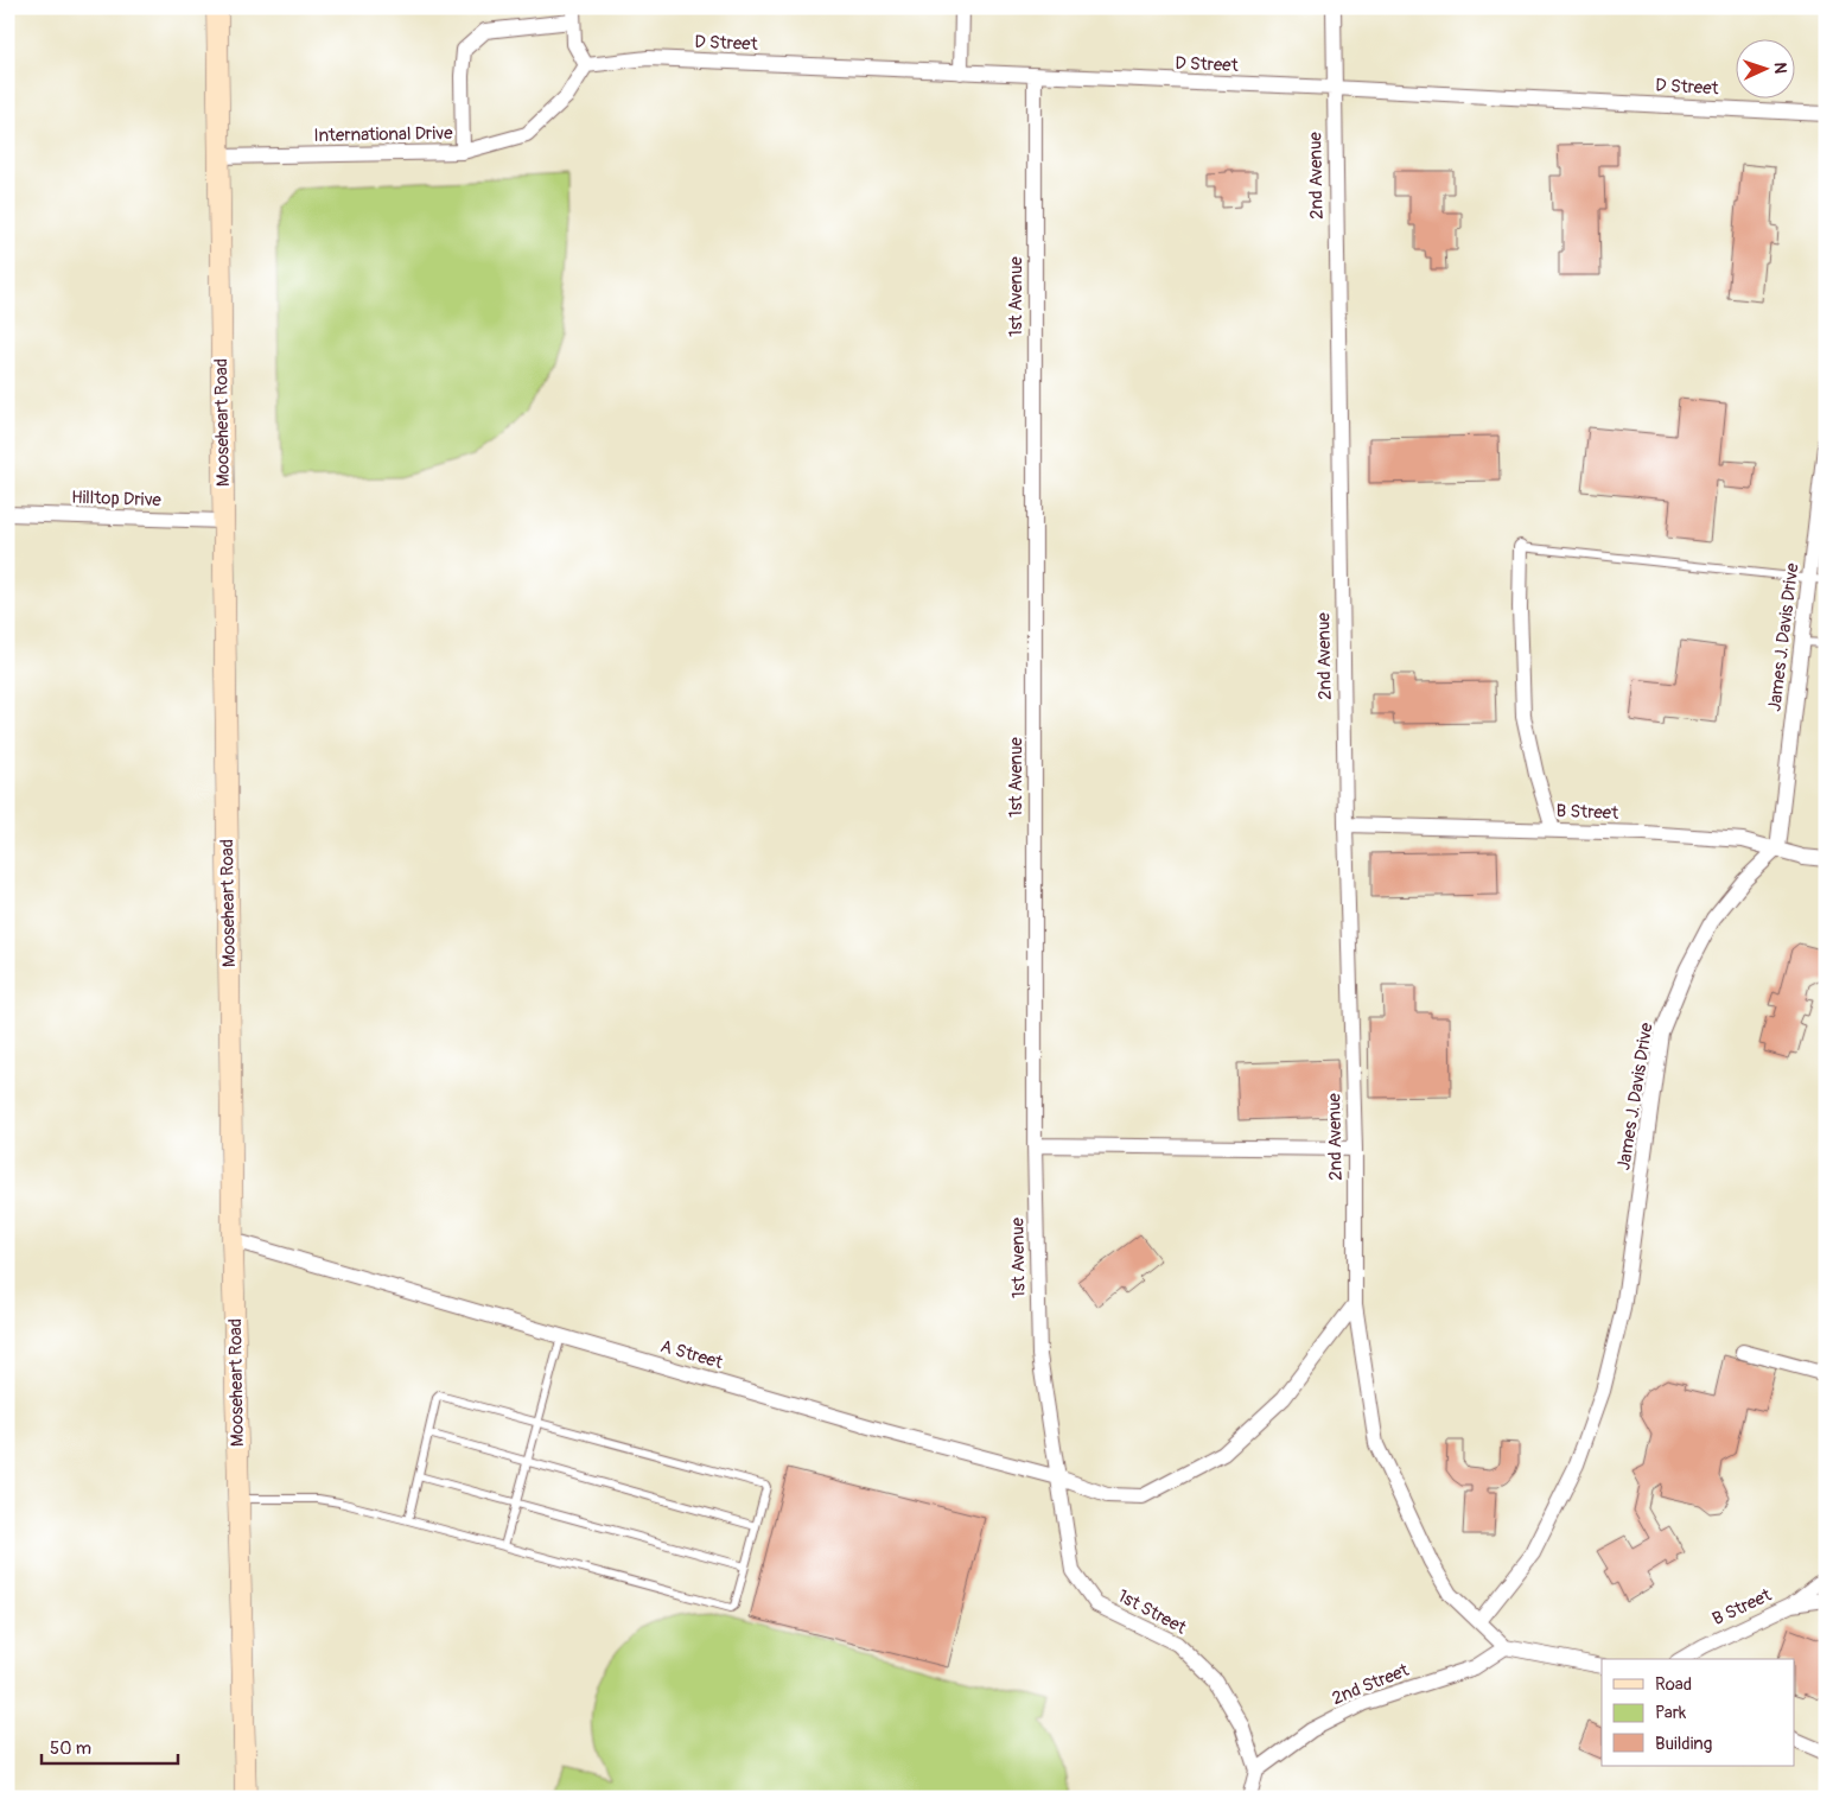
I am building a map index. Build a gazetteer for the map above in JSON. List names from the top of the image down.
{
  "streets": {
    "main road": ["Mooseheart Road"],
    "street": [
      "D Street",
      "International Drive",
      "2nd Avenue",
      "1st Avenue",
      "Hilltop Drive",
      "James J. Davis Drive",
      "B Street",
      "A Street",
      "1st Street",
      "2nd Street"
    ]
  },
  "crossings": [
    ["D Street", "International Drive"],
    ["D Street", "2nd Avenue"],
    ["D Street", "1st Avenue"],
    ["International Drive", "Mooseheart Road"],
    ["2nd Avenue", "James J. Davis Drive"],
    ["2nd Avenue", "B Street"],
    ["2nd Avenue", "A Street"],
    ["1st Avenue", "A Street"],
    ["1st Avenue", "1st Street"],
    ["Mooseheart Road", "Hilltop Drive"],
    ["Mooseheart Road", "A Street"],
    ["James J. Davis Drive", "B Street"],
    ["A Street", "1st Street"],
    ["1st Street", "2nd Street"]
  ],
  "legend": ["Road", "Park", "Building"],
  "scale_bar": "50 m",
  "north": "right"
}
